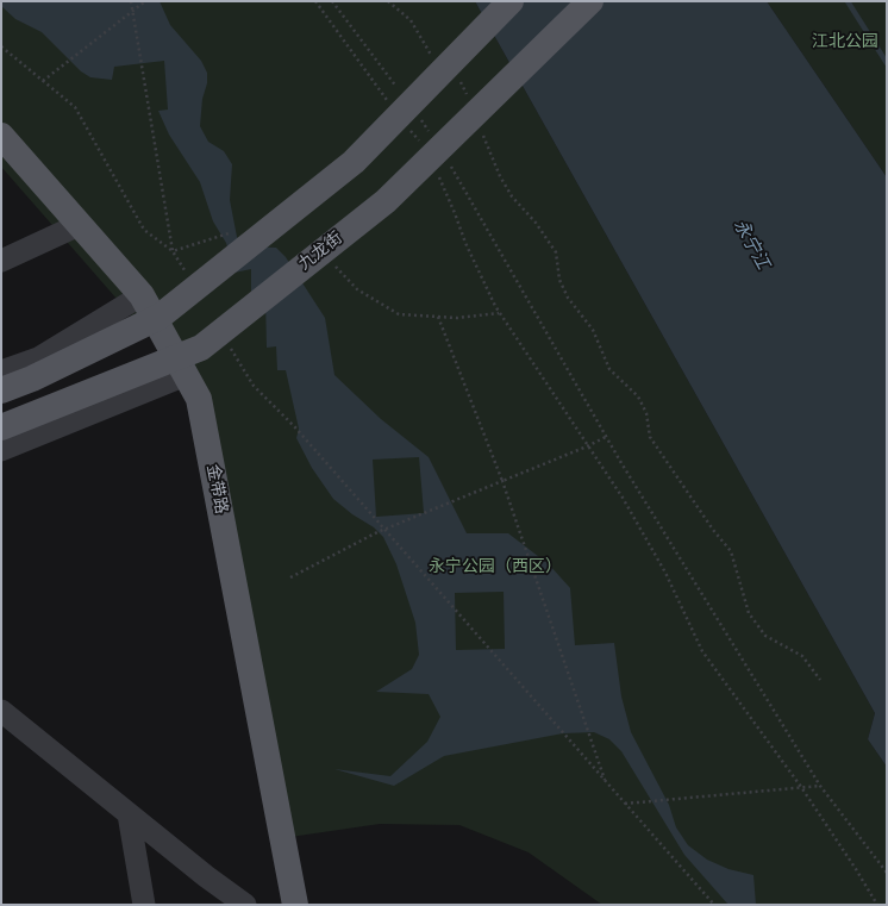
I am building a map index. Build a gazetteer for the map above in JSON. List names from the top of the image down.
{
  "streets": {
    "main road": ["九龙街", "金带路"]
  },
  "water": ["永宁江"],
  "parks": ["江北公园", "永宁公园（西区）"]
}
